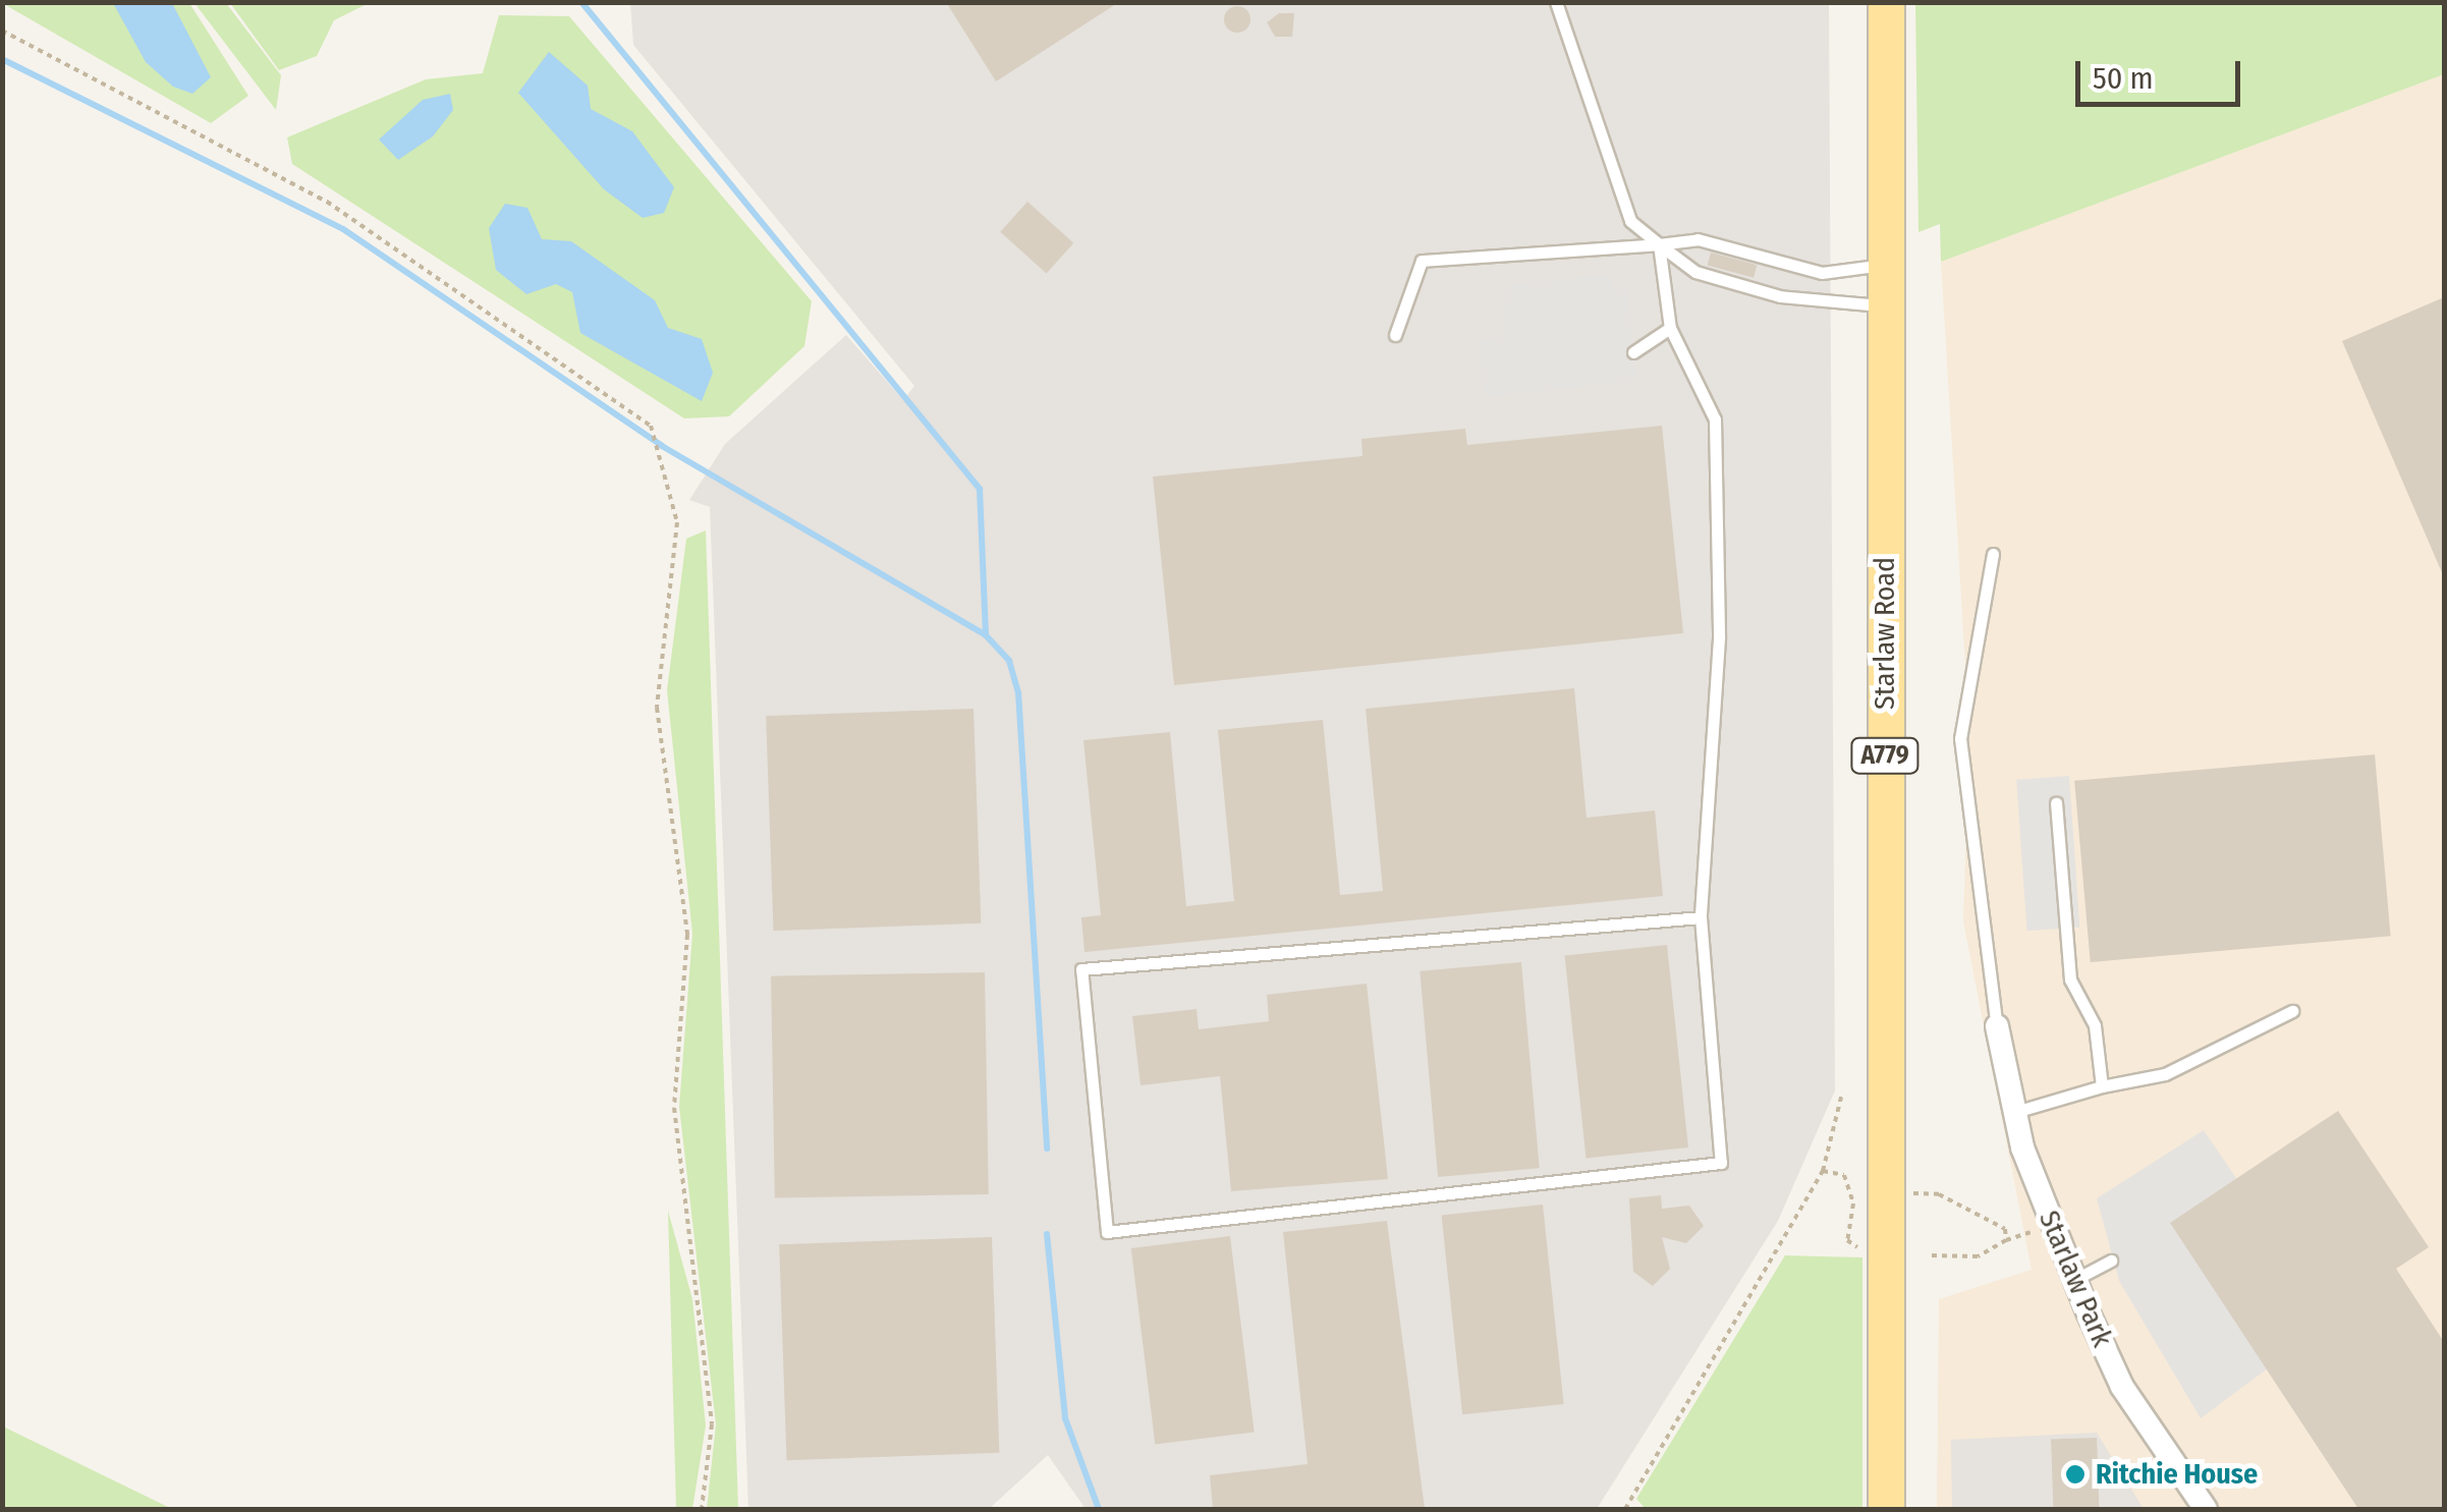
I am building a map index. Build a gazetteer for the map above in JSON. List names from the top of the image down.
{
  "streets": {
    "main road": ["Starlaw Road", "A779"],
    "street": ["Starlaw Park"]
  },
  "places": ["Ritchie House"],
  "scale_bar": "50 m"
}
